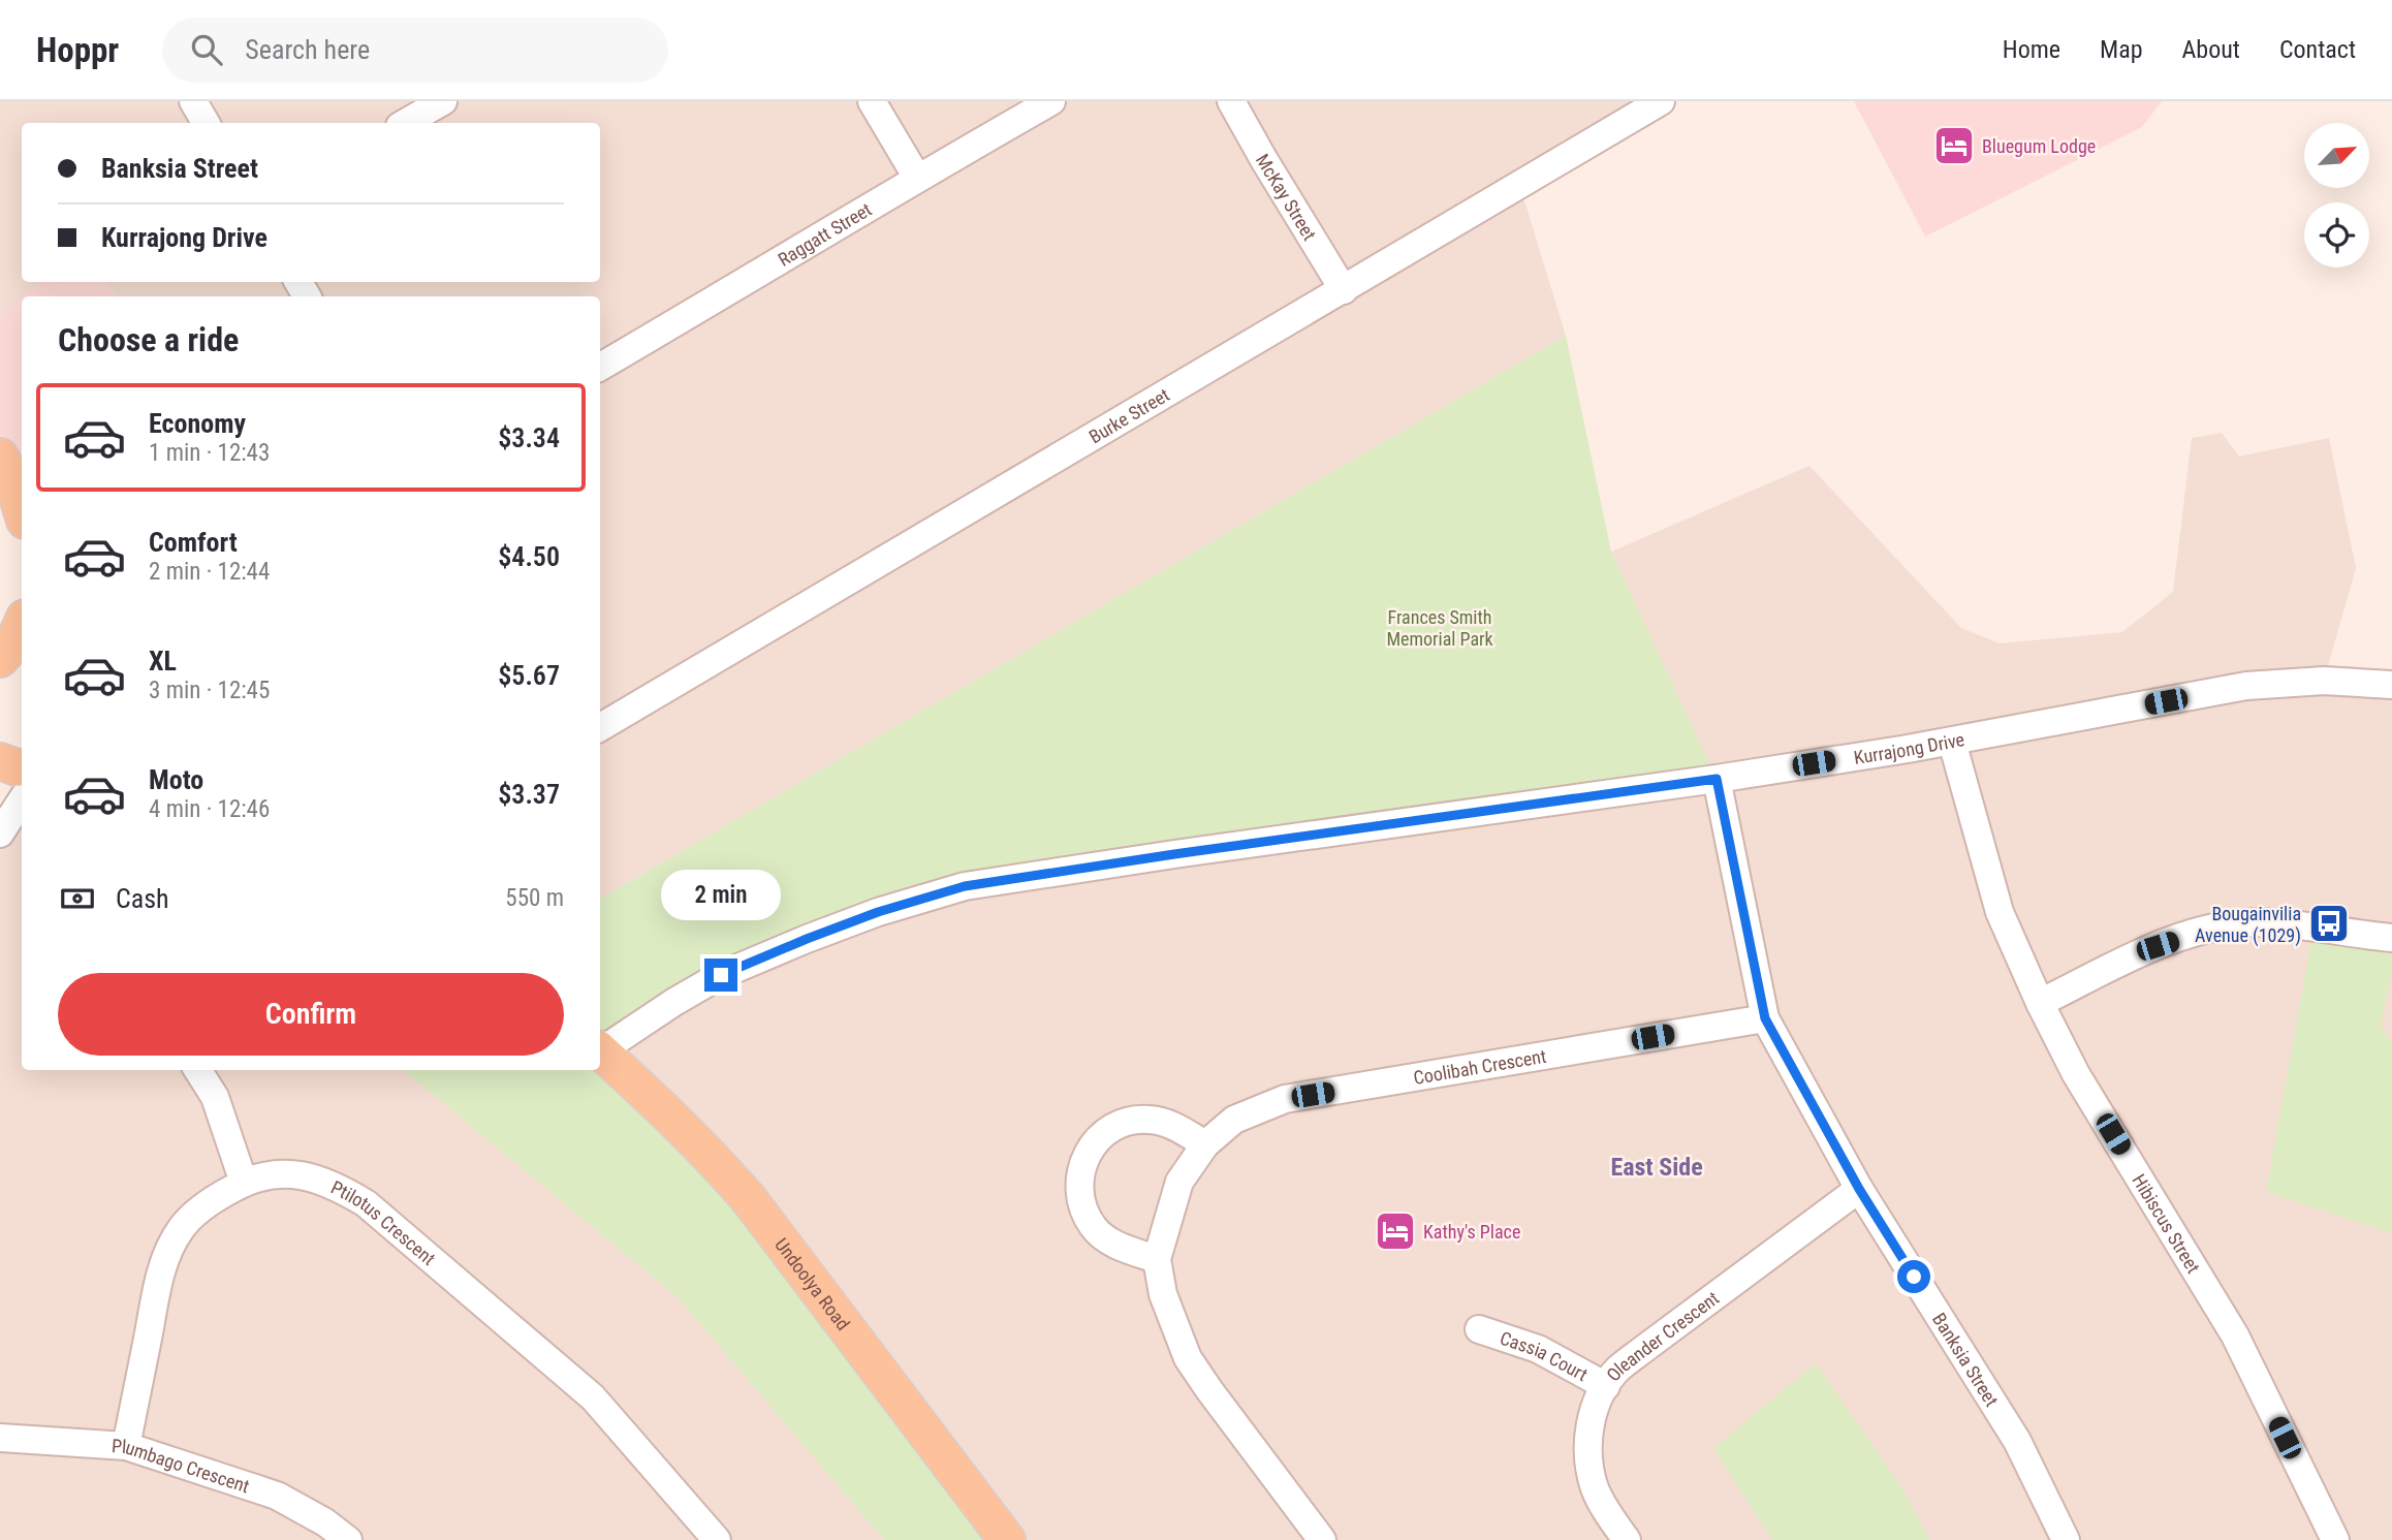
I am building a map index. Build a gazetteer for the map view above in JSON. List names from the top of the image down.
{
  "streets": {
    "main road": ["Undoolya Road"],
    "street": [
      "McKay Street",
      "Raggatt Street",
      "Burke Street",
      "Kurrajong Drive",
      "Coolibah Crescent",
      "Ptilotus Crescent",
      "Hibiscus Street",
      "Oleander Crescent",
      "Cassia Court",
      "Banksia Street",
      "Plumbago Crescent"
    ]
  },
  "crossings": [
    ["McKay Street", "Burke Street"],
    ["Kurrajong Drive", "Hibiscus Street"],
    ["Kurrajong Drive", "Banksia Street"],
    ["Coolibah Crescent", "Banksia Street"],
    ["Ptilotus Crescent", "Plumbago Crescent"],
    ["Oleander Crescent", "Cassia Court"],
    ["Oleander Crescent", "Banksia Street"]
  ],
  "districts": ["East Side"],
  "parks": ["Frances Smith Memorial Park"],
  "places": {
    "hotel": ["Bluegum Lodge", "Kathy's Place"],
    "bus stop": ["Bougainvilia Avenue (1029)"]
  },
  "north": "top right",
  "page": {
    "header": "Hoppr",
    "search": "Search here",
    "nav": [
      "Home",
      "Map",
      "About",
      "Contact"
    ],
    "banner": ["Banksia Street", "Kurrajong Drive"],
    "heading": "Choose a ride",
    "list": [
      {
        "name": "Economy",
        "note": "1 min · 12:43",
        "value": "$3.34"
      },
      {
        "name": "Comfort",
        "note": "2 min · 12:44",
        "value": "$4.50"
      },
      {
        "name": "XL",
        "note": "3 min · 12:45",
        "value": "$5.67"
      },
      {
        "name": "Moto",
        "note": "4 min · 12:46",
        "value": "$3.37"
      }
    ],
    "pay": ["Cash", "550 m"],
    "bubble": "2 min",
    "buttons": "Confirm"
  }
}
